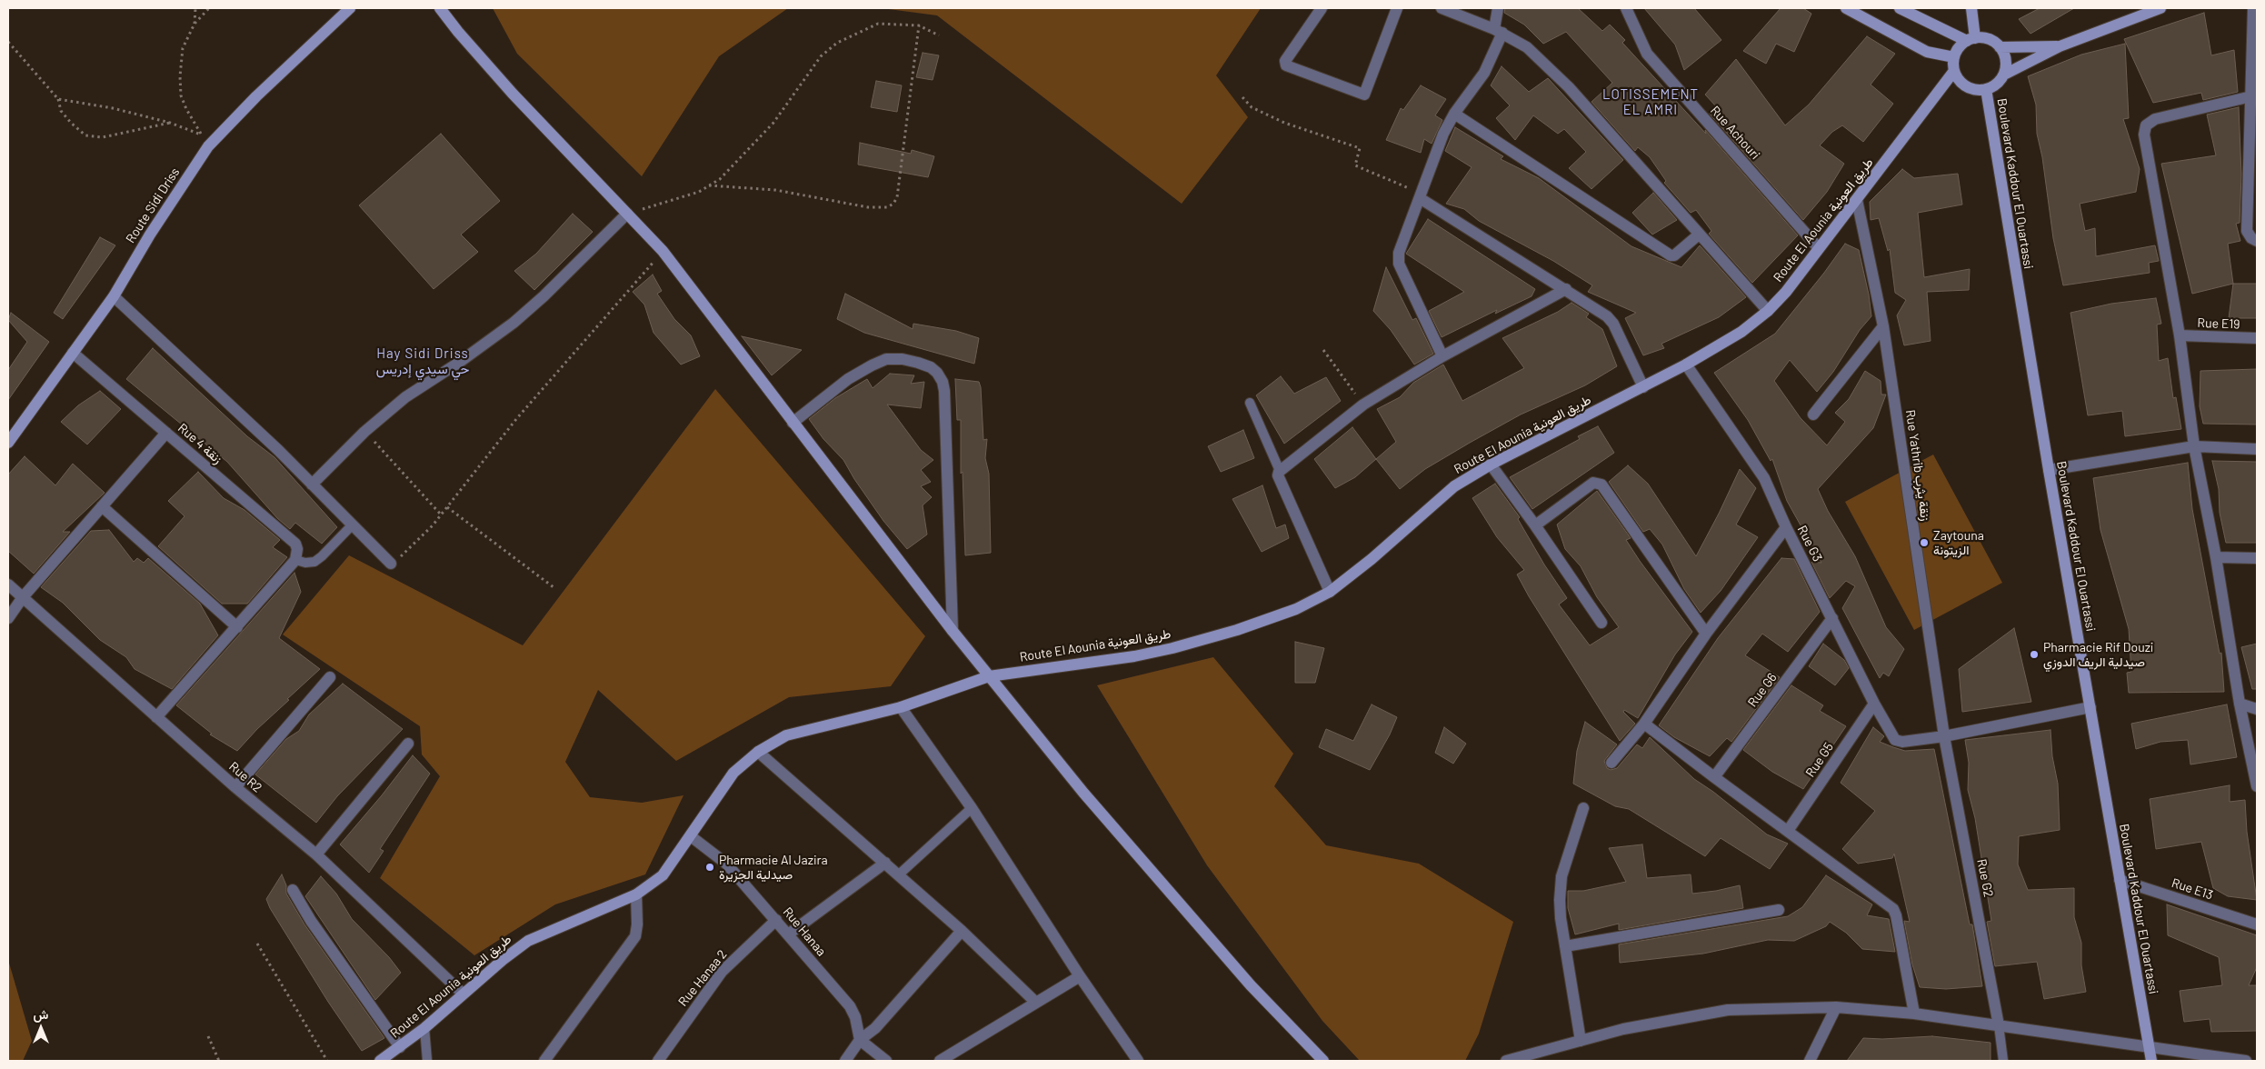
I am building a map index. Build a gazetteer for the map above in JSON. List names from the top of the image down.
{
  "streets": {
    "street": [
      "Rue Achouri",
      "Boulevard Kaddour El Ouartassi",
      "Route Sidi Driss",
      "Route El Aounia طريق العونية",
      "Rue E19",
      "Rue 4 زنقة",
      "Rue Yathrib زنقة يثرب",
      "Rue G3",
      "Rue G6",
      "Rue G5",
      "Rue R2",
      "Rue G2",
      "Rue E13",
      "Rue Hanaa",
      "Rue Hanaa 2"
    ]
  },
  "crossings": [
    ["Rue Achouri", "Route El Aounia طريق العونية"],
    ["Boulevard Kaddour El Ouartassi", "Route El Aounia طريق العونية"],
    ["Boulevard Kaddour El Ouartassi", "Rue E13"],
    ["Route Sidi Driss", "Rue 4 زنقة"],
    ["Route El Aounia طريق العونية", "Rue Yathrib زنقة يثرب"],
    ["Route El Aounia طريق العونية", "Rue G3"],
    ["Route El Aounia طريق العونية", "Rue R2"],
    ["Route El Aounia طريق العونية", "Rue Hanaa"],
    ["Rue Yathrib زنقة يثرب", "Rue G3"],
    ["Rue Yathrib زنقة يثرب", "Rue G2"],
    ["Rue G3", "Rue G6"],
    ["Rue G3", "Rue G5"],
    ["Rue G3", "Rue G2"],
    ["Rue Hanaa", "Rue Hanaa 2"]
  ],
  "districts": ["LOTISSEMENT EL AMRI", "Hay Sidi Driss حي سيدي إدريس"],
  "places": ["Zaytouna الزيتونة", "Pharmacie Rif Douzi صيدلية الريف الدوزي", "Pharmacie Al Jazira صيدلية الجزيرة"],
  "north": "top"
}
